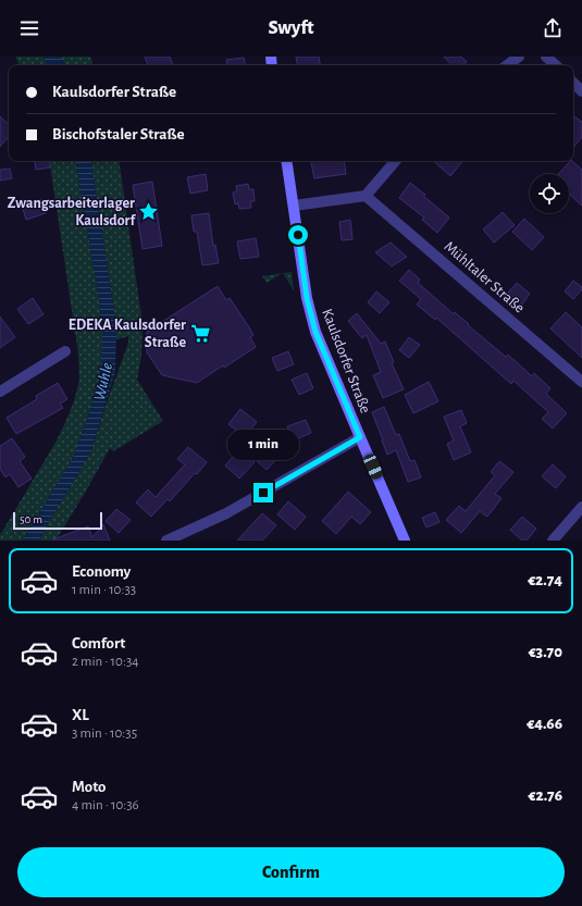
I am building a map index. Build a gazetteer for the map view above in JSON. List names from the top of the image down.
{
  "streets": {
    "main road": ["Kaulsdorfer Straße"],
    "street": ["Mühltaler Straße"]
  },
  "water": ["Wuhle"],
  "places": {
    "place": ["Zwangsarbeiterlager Kaulsdorf"],
    "supermarket": ["EDEKA Kaulsdorfer Straße"]
  },
  "scale_bar": "50 m",
  "page": {
    "header": "Swyft",
    "banner": ["Kaulsdorfer Straße", "Bischofstaler Straße"],
    "bubble": "1 min",
    "scale": "50 m",
    "list": [
      {
        "name": "Economy",
        "note": "1 min · 10:33",
        "value": "€2.74"
      },
      {
        "name": "Comfort",
        "note": "2 min · 10:34",
        "value": "€3.70"
      },
      {
        "name": "XL",
        "note": "3 min · 10:35",
        "value": "€4.66"
      },
      {
        "name": "Moto",
        "note": "4 min · 10:36",
        "value": "€2.76"
      }
    ],
    "buttons": "Confirm"
  }
}
